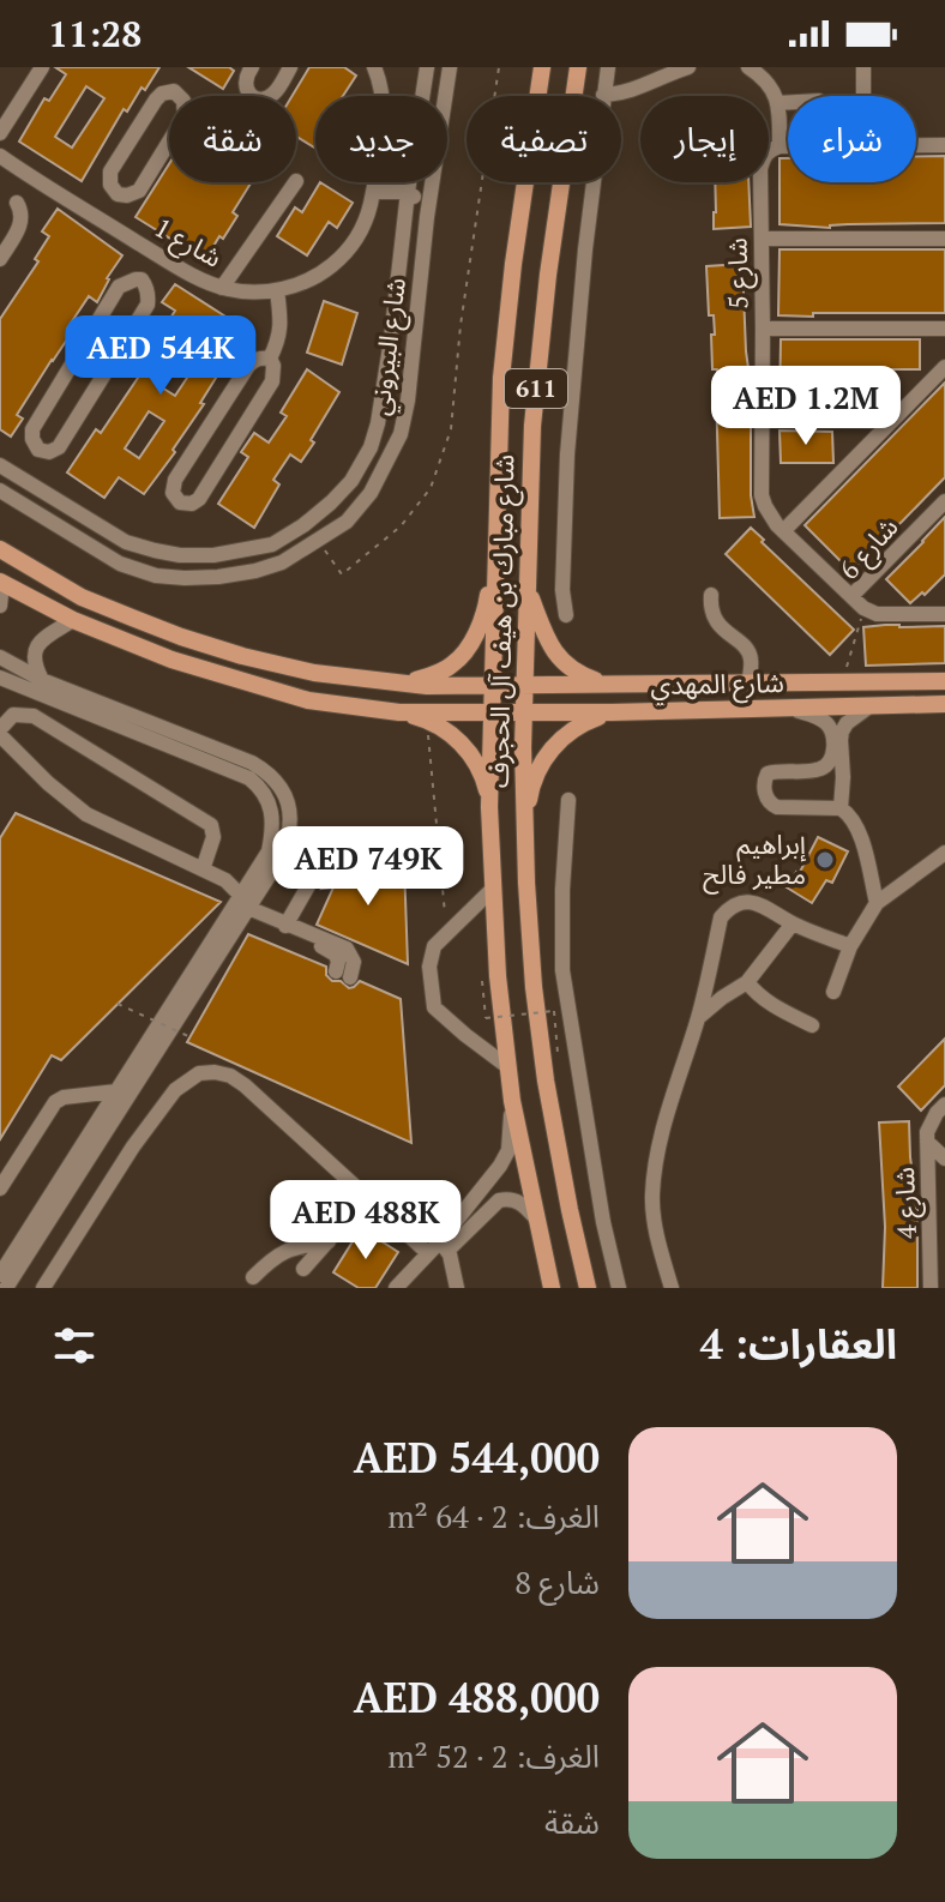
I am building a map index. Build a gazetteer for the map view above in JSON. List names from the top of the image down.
{
  "streets": {
    "main road": ["611", "شارع مبارك بن هيف آل الحجرف", "شارع المهدي"],
    "street": [
      "شارع 1",
      "شارع 5",
      "شارع البيروني",
      "شارع 6",
      "شارع 4"
    ]
  },
  "crossings": [
    ["شارع 5", "شارع 6"],
    ["شارع مبارك بن هيف آل الحجرف", "شارع المهدي"]
  ],
  "places": ["إبراهيم مطير فالح"],
  "page": {
    "status": "11:28",
    "chip": [
      "شراء",
      "إيجار",
      "تصفية",
      "جديد",
      "شقة"
    ],
    "price": [
      "AED 544K",
      "AED 1.2M",
      "AED 749K",
      "AED 488K"
    ],
    "heading": "العقارات: 4",
    "list": [
      {
        "name": "AED 544,000",
        "note": "الغرف: 2 · 64 m² · شارع 8"
      },
      {
        "name": "AED 488,000",
        "note": "الغرف: 2 · 52 m² · شقة"
      }
    ]
  }
}
